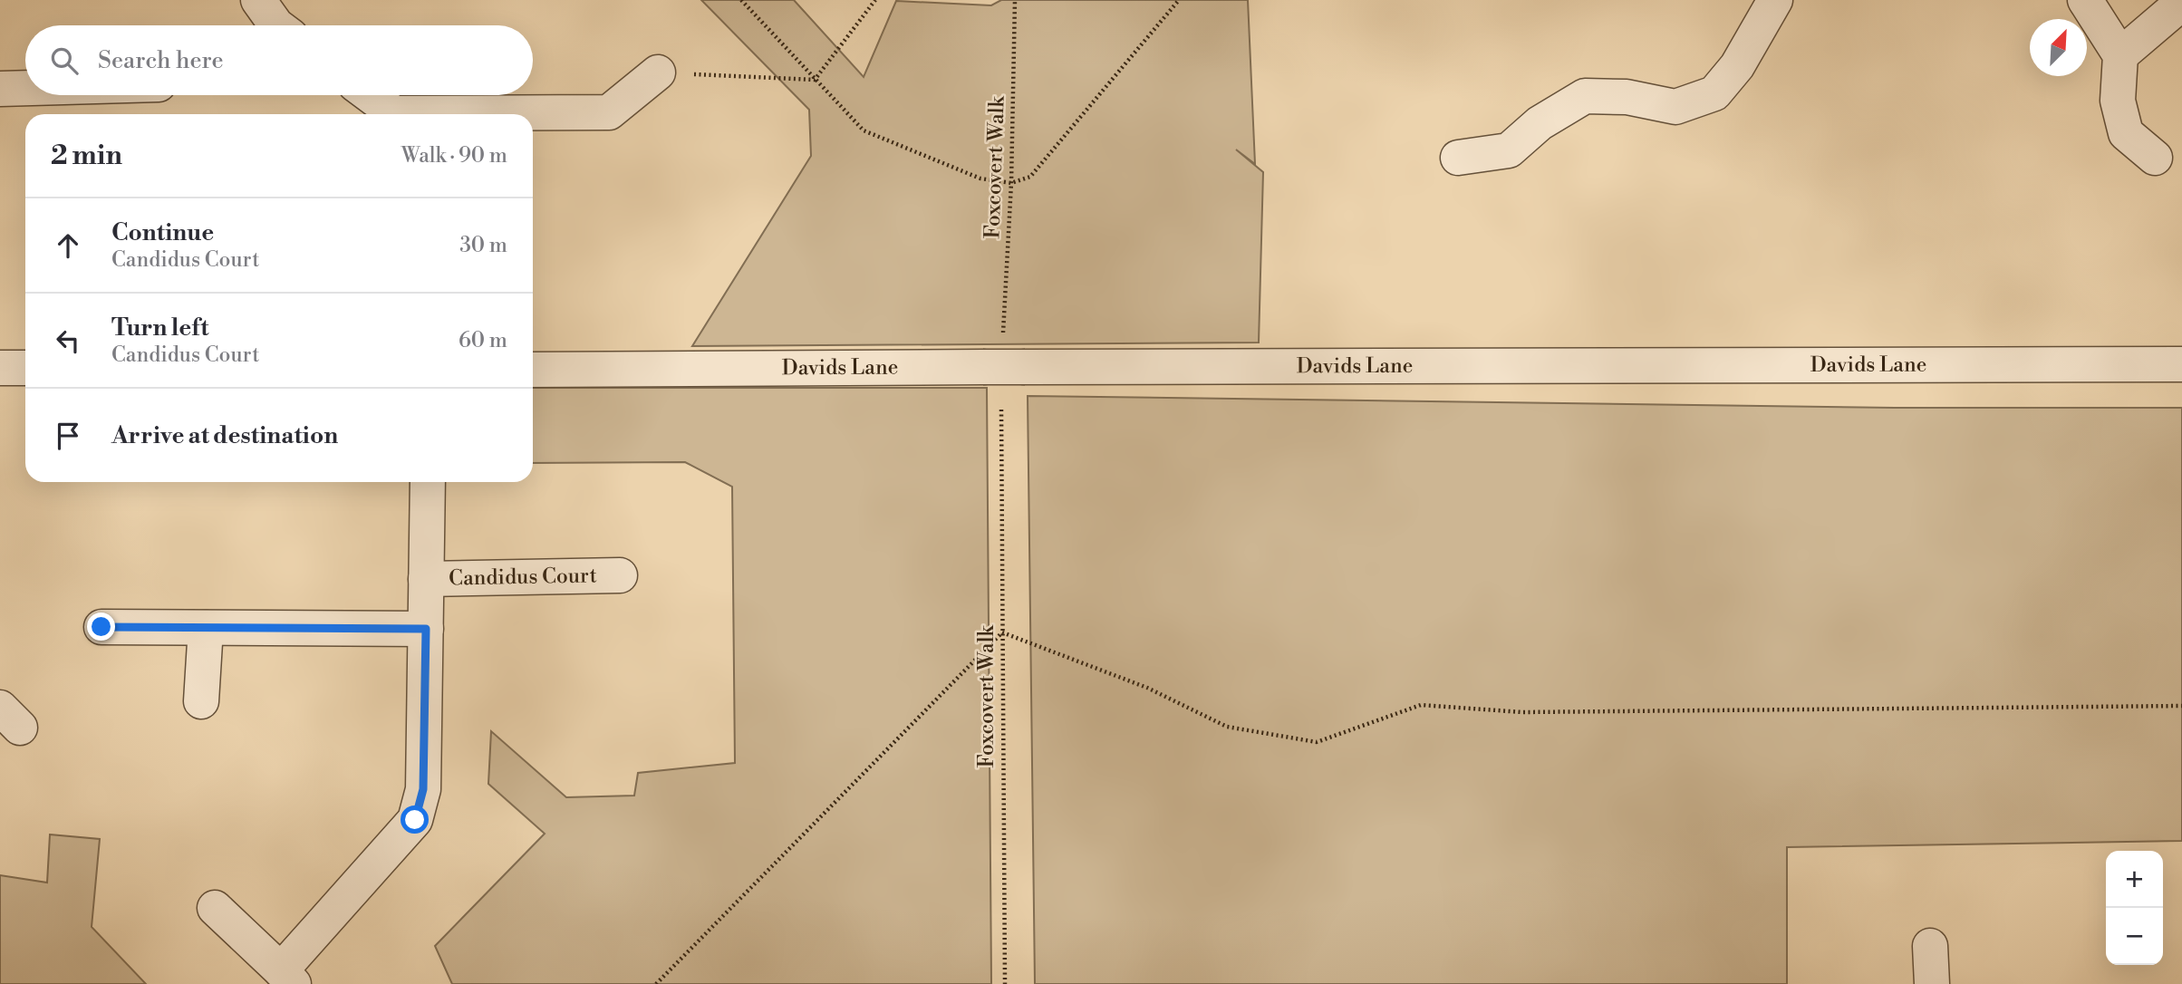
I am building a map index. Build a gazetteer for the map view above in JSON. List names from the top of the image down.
{
  "streets": {
    "street": ["Davids Lane", "Candidus Court"],
    "path": ["Foxcovert Walk"]
  },
  "north": "top right",
  "page": {
    "search": "Search here",
    "heading": ["2 min", "Walk · 90 m"],
    "list": [
      ["Continue", "Candidus Court", "30 m"],
      ["Turn left", "Candidus Court", "60 m"],
      "Arrive at destination"
    ],
    "map_buttons": ["+", "−"]
  }
}
